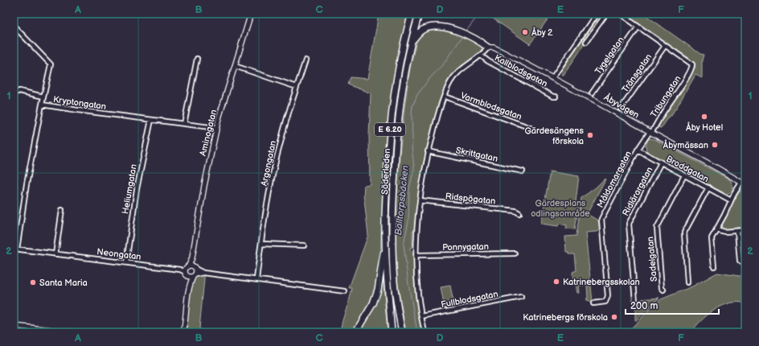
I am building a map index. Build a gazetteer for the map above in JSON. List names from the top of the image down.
{
  "streets": {
    "highway": ["E 6.20", "Söderleden"],
    "street": [
      "Tygelgatan",
      "Kallblodsgatan",
      "Tränsgatan",
      "Tribungatan",
      "Kryptongatan",
      "Varmblodsgatan",
      "Åbyvägen",
      "Aminogatan",
      "Skrittgatan",
      "Argongatan",
      "Broddgatan",
      "Måldomargatan",
      "Heliumgatan",
      "Ridlärargatan",
      "Ridspögatan",
      "Ponnygatan",
      "Neongatan",
      "Sadelgatan",
      "Fullblodsgatan"
    ]
  },
  "crossings": [
    ["Tränsgatan", "Tribungatan"],
    ["Tribungatan", "Åbyvägen"],
    ["Tribungatan", "Måldomargatan"],
    ["Kryptongatan", "Aminogatan"],
    ["Kryptongatan", "Heliumgatan"],
    ["Kryptongatan", "Neongatan"],
    ["Åbyvägen", "Måldomargatan"],
    ["Aminogatan", "Neongatan"],
    ["Broddgatan", "Måldomargatan"],
    ["Broddgatan", "Ridlärargatan"],
    ["Broddgatan", "Sadelgatan"],
    ["Heliumgatan", "Neongatan"]
  ],
  "water": ["Balltorpsbäcken"],
  "parks": ["Gärdesplans odlingsområde"],
  "places": [
    "Åby 2",
    "Åby Hotel",
    "Gärdesängens förskola",
    "Åbymässan",
    "Katrinebergsskolan",
    "Santa Maria",
    "Katrinebergs förskola"
  ],
  "scale_bar": "200 m",
  "grid": {
    "columns": [
      "A",
      "B",
      "C",
      "D",
      "E",
      "F"
    ],
    "rows": ["1", "2"]
  }
}
